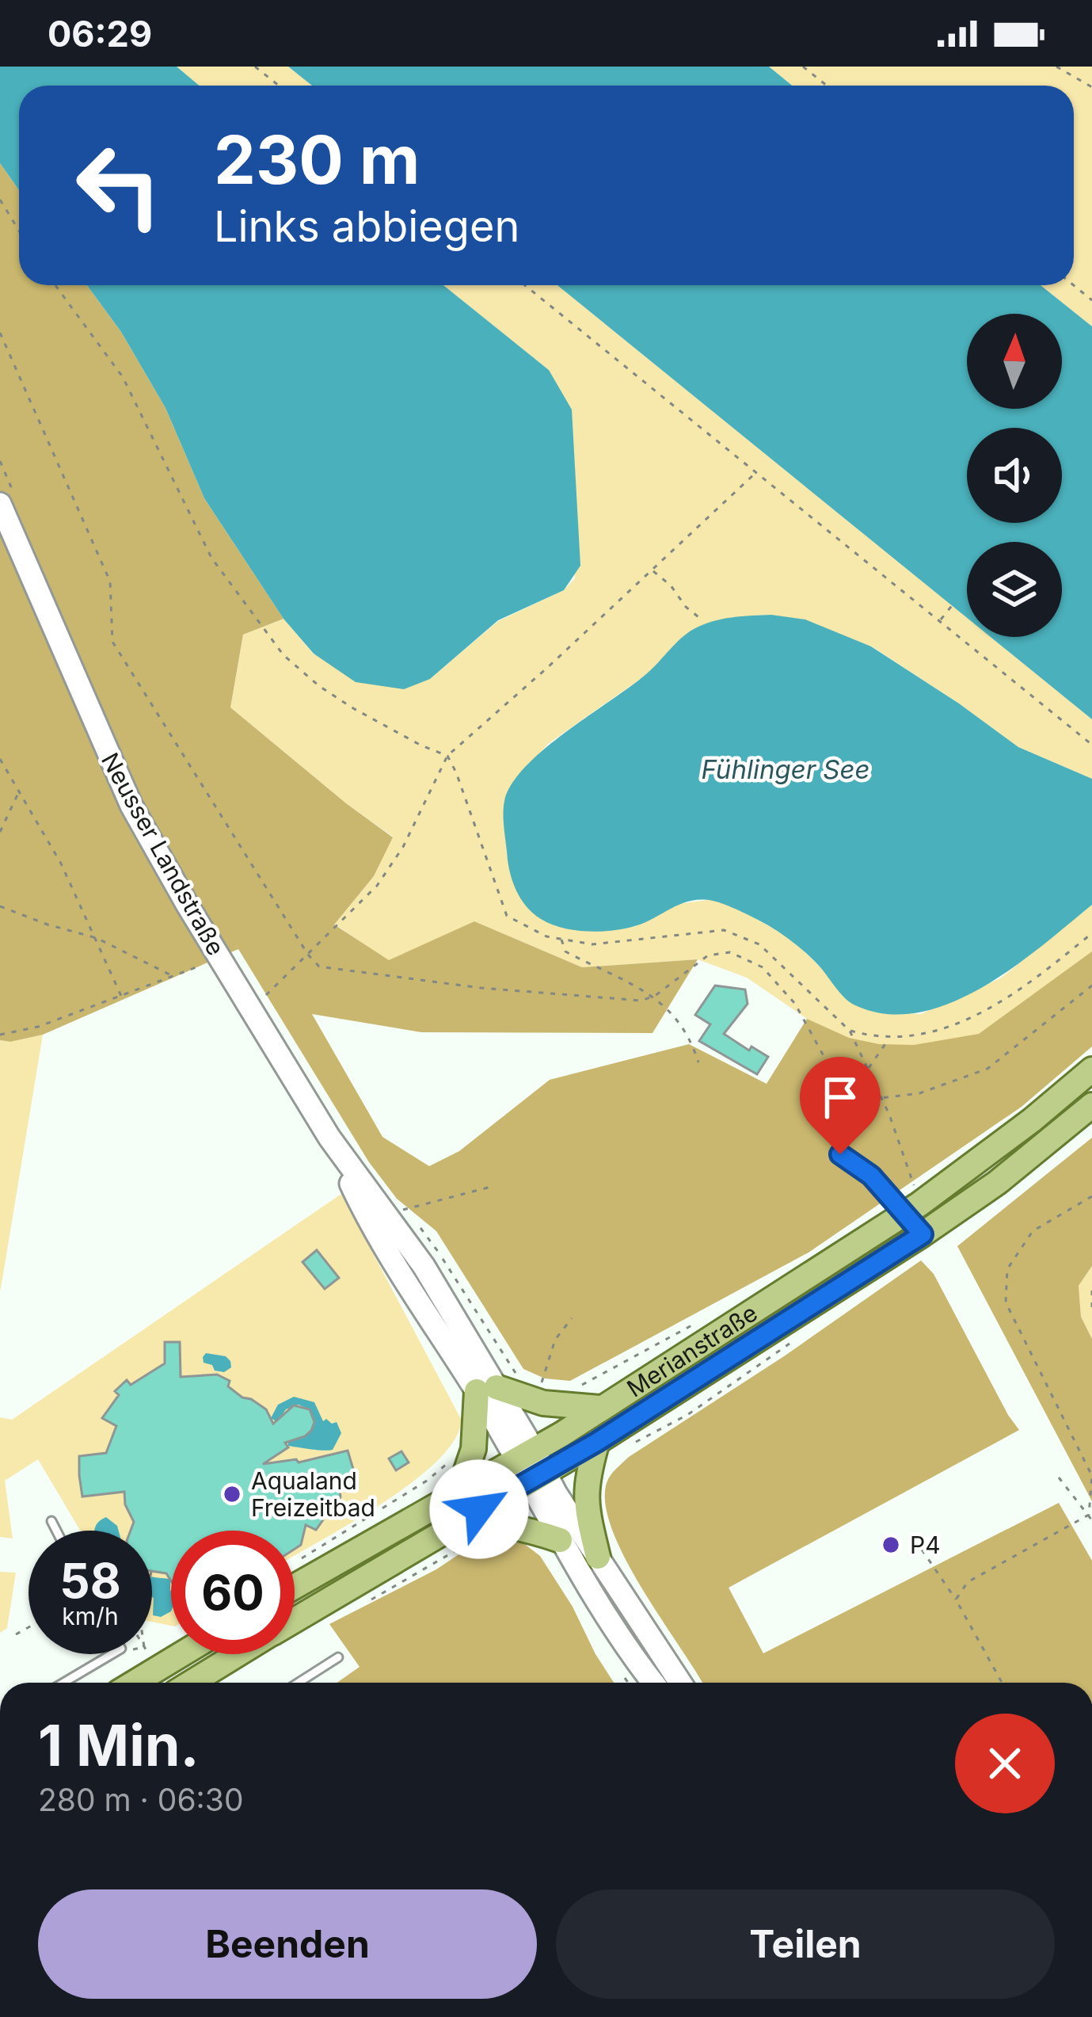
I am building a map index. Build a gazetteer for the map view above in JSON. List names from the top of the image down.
{
  "streets": {
    "main road": ["Neusser Landstraße", "Merianstraße"]
  },
  "crossings": [
    ["Neusser Landstraße", "Merianstraße"]
  ],
  "water": ["Fühlinger See"],
  "places": ["Aqualand Freizeitbad", "P4"],
  "north": "top",
  "page": {
    "status": "06:29",
    "turn": ["230 m", "Links abbiegen"],
    "speed": "58 km/h",
    "limit": "60",
    "heading": ["1 Min.", "280 m · 06:30"],
    "buttons": ["Beenden", "Teilen"]
  }
}
